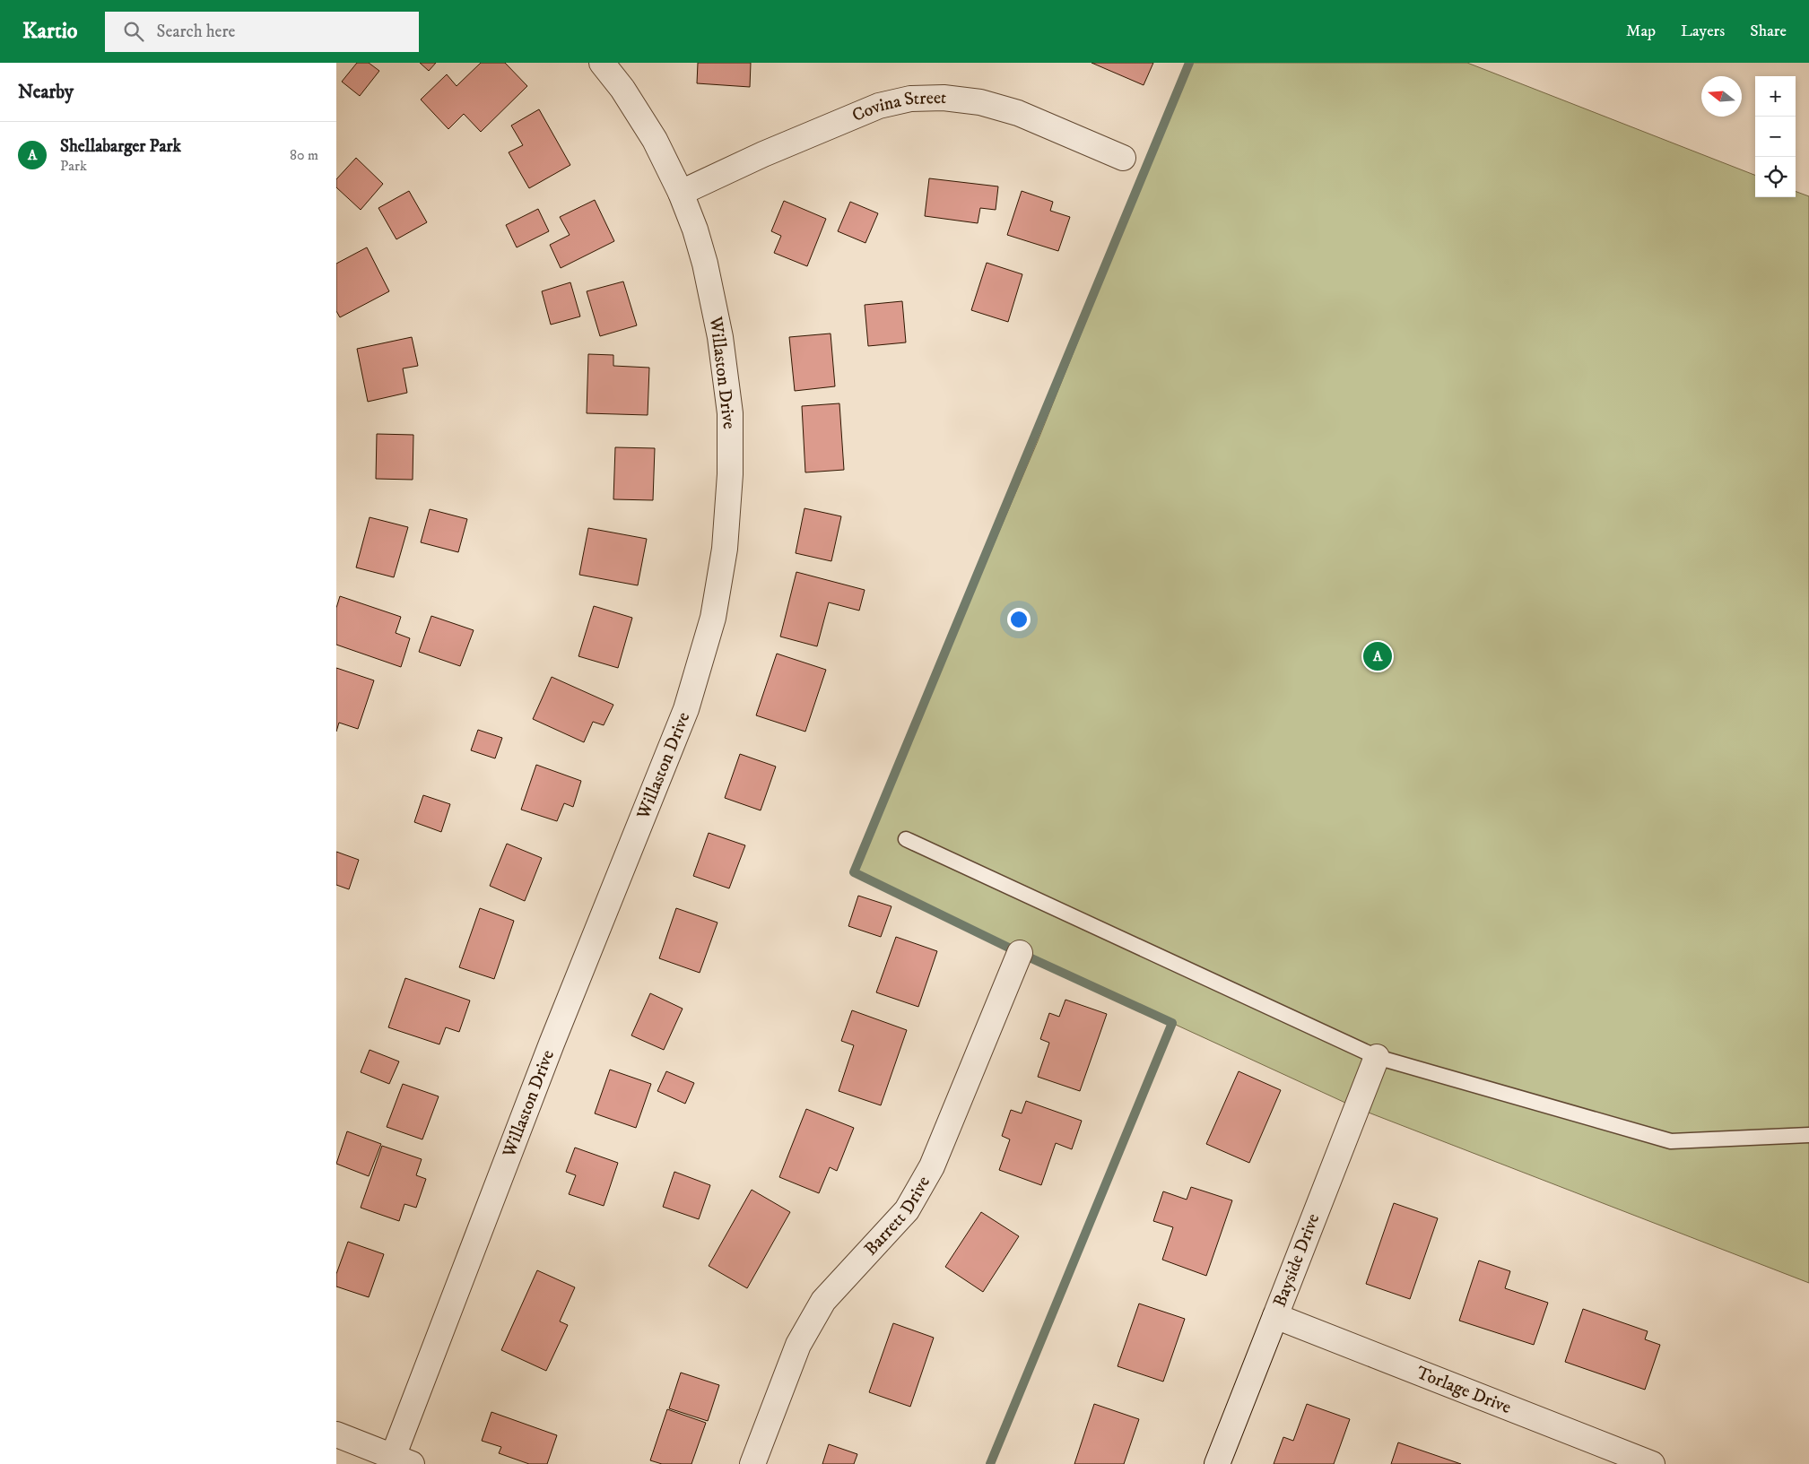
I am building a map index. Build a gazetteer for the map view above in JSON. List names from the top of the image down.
{
  "streets": {
    "street": [
      "Covina Street",
      "Willaston Drive",
      "Barrett Drive",
      "Bayside Drive",
      "Torlage Drive"
    ]
  },
  "crossings": [
    ["Covina Street", "Willaston Drive"],
    ["Bayside Drive", "Torlage Drive"]
  ],
  "north": "left",
  "page": {
    "header": "Kartio",
    "search": "Search here",
    "nav": ["Map", "Layers", "Share"],
    "heading": "Nearby",
    "map_buttons": ["+", "−"],
    "list": [
      {
        "mark": "A",
        "name": "Shellabarger Park",
        "note": "Park",
        "value": "80 m"
      }
    ],
    "pins": "A"
  }
}
